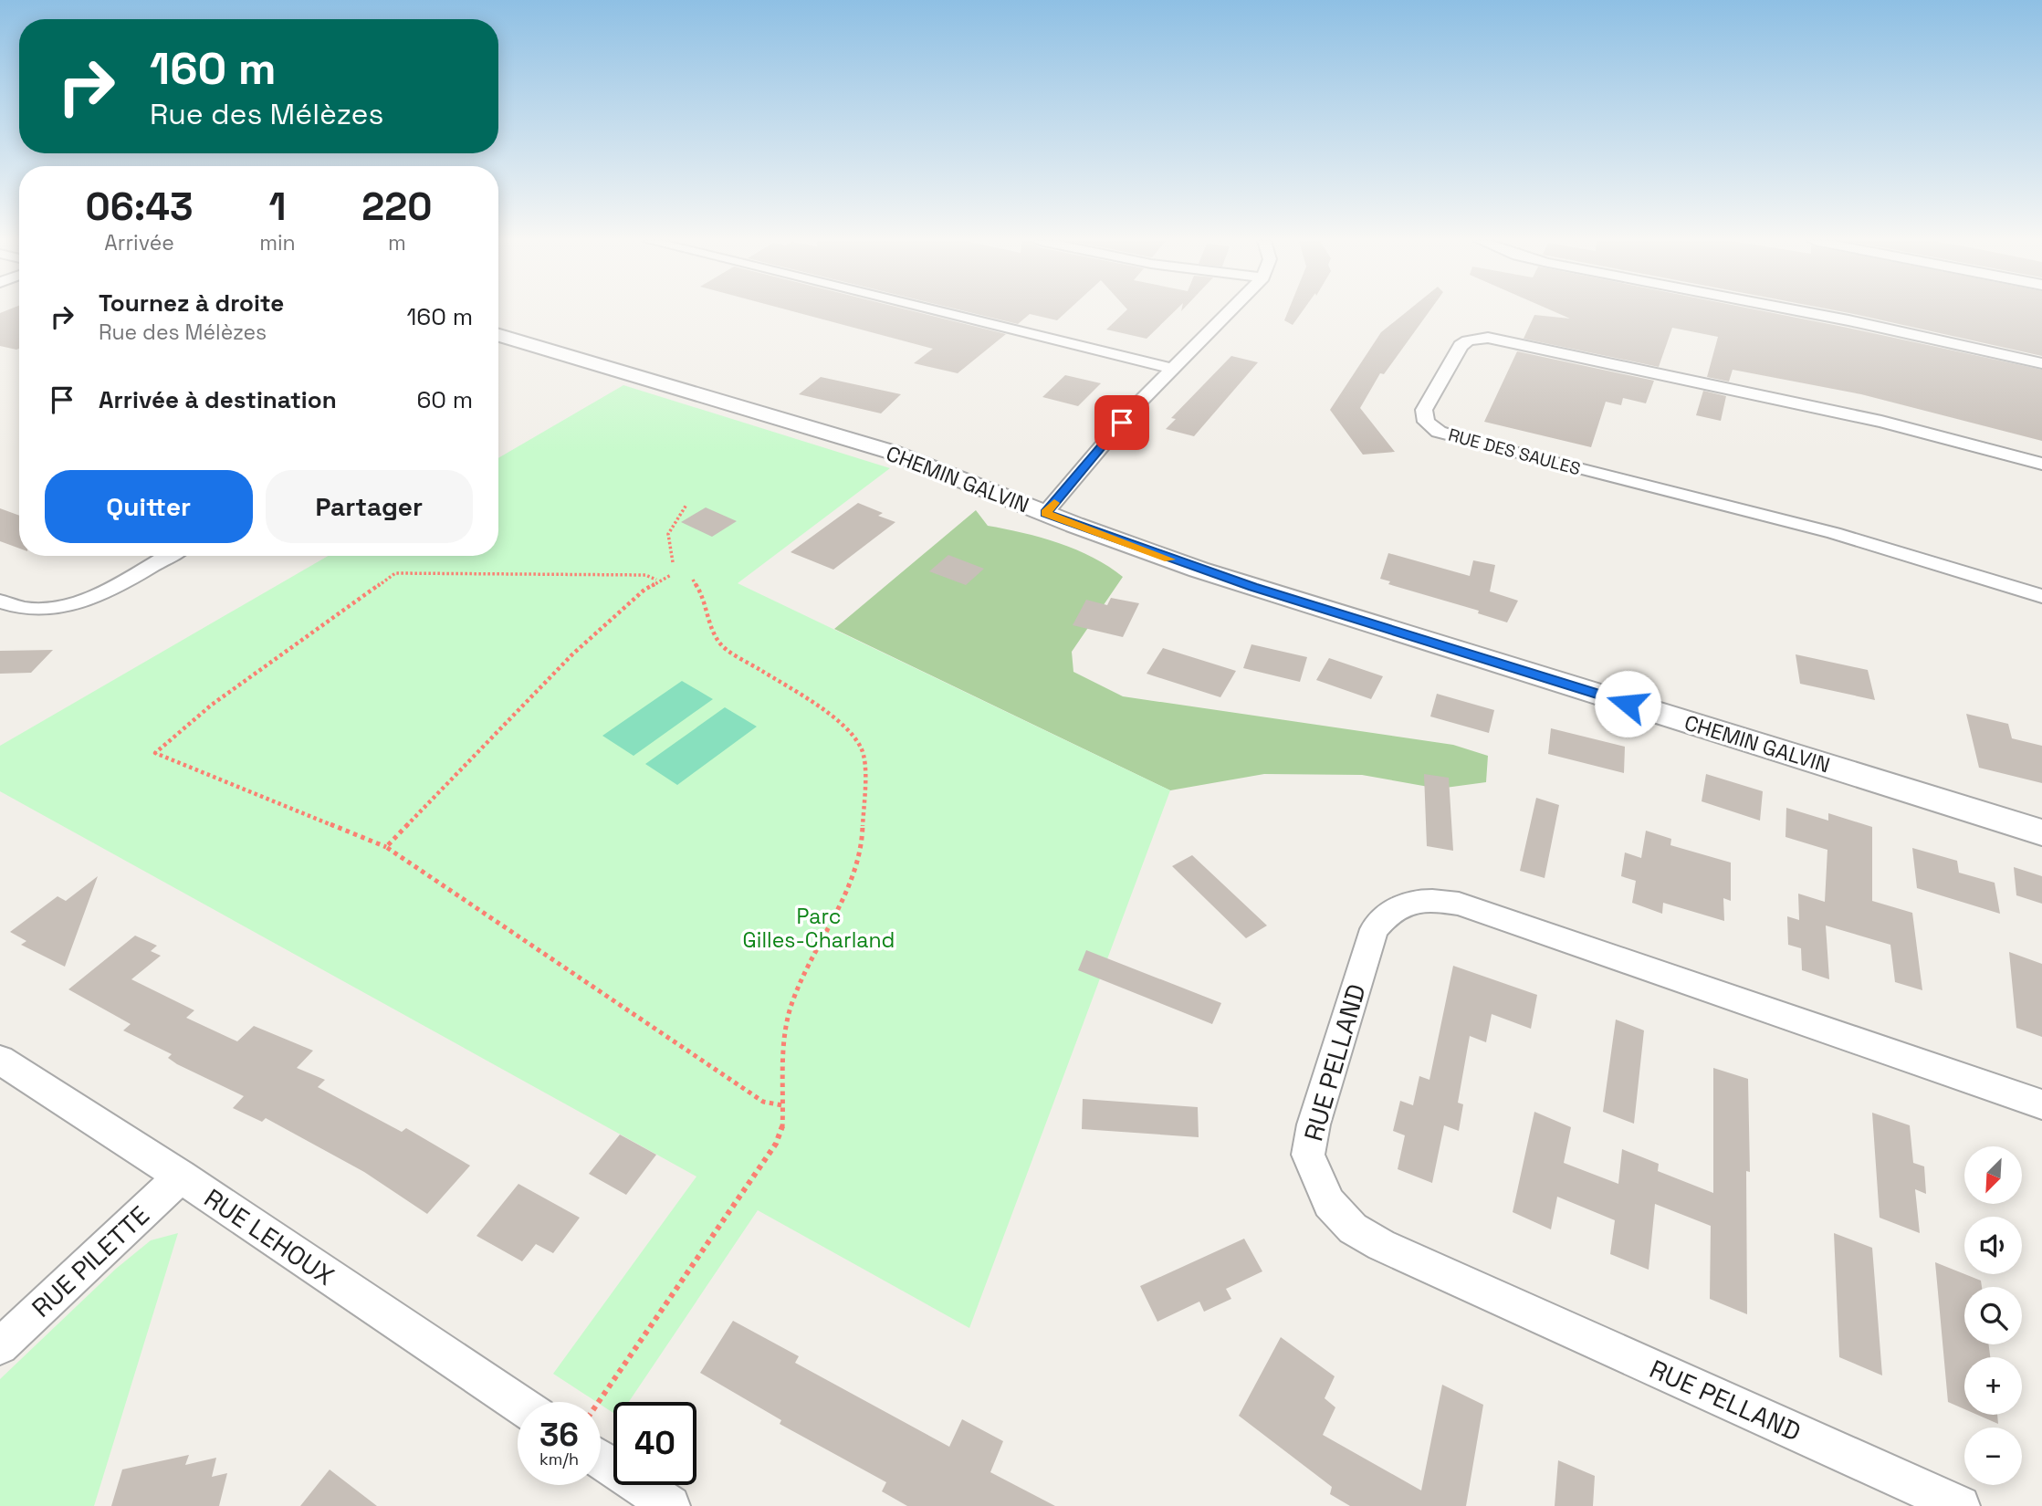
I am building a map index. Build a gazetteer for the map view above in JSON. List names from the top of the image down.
{
  "streets": {
    "street": [
      "RUE DES SAULES",
      "CHEMIN GALVIN",
      "RUE PELLAND",
      "RUE LEHOUX",
      "RUE PILETTE"
    ]
  },
  "crossings": [
    ["RUE LEHOUX", "RUE PILETTE"]
  ],
  "parks": ["Parc Gilles-Charland"],
  "north": "bottom left",
  "page": {
    "turn": ["160 m", "Rue des Mélèzes"],
    "eta": [
      "06:43",
      "Arrivée",
      "1",
      "min",
      "220",
      "m"
    ],
    "list": [
      {
        "name": "Tournez à droite",
        "note": "Rue des Mélèzes",
        "value": "160 m"
      },
      {
        "name": "Arrivée à destination",
        "value": "60 m"
      }
    ],
    "buttons": ["Quitter", "Partager"],
    "map_buttons": ["+", "−"],
    "speed": "36 km/h",
    "limit": "40"
  }
}
